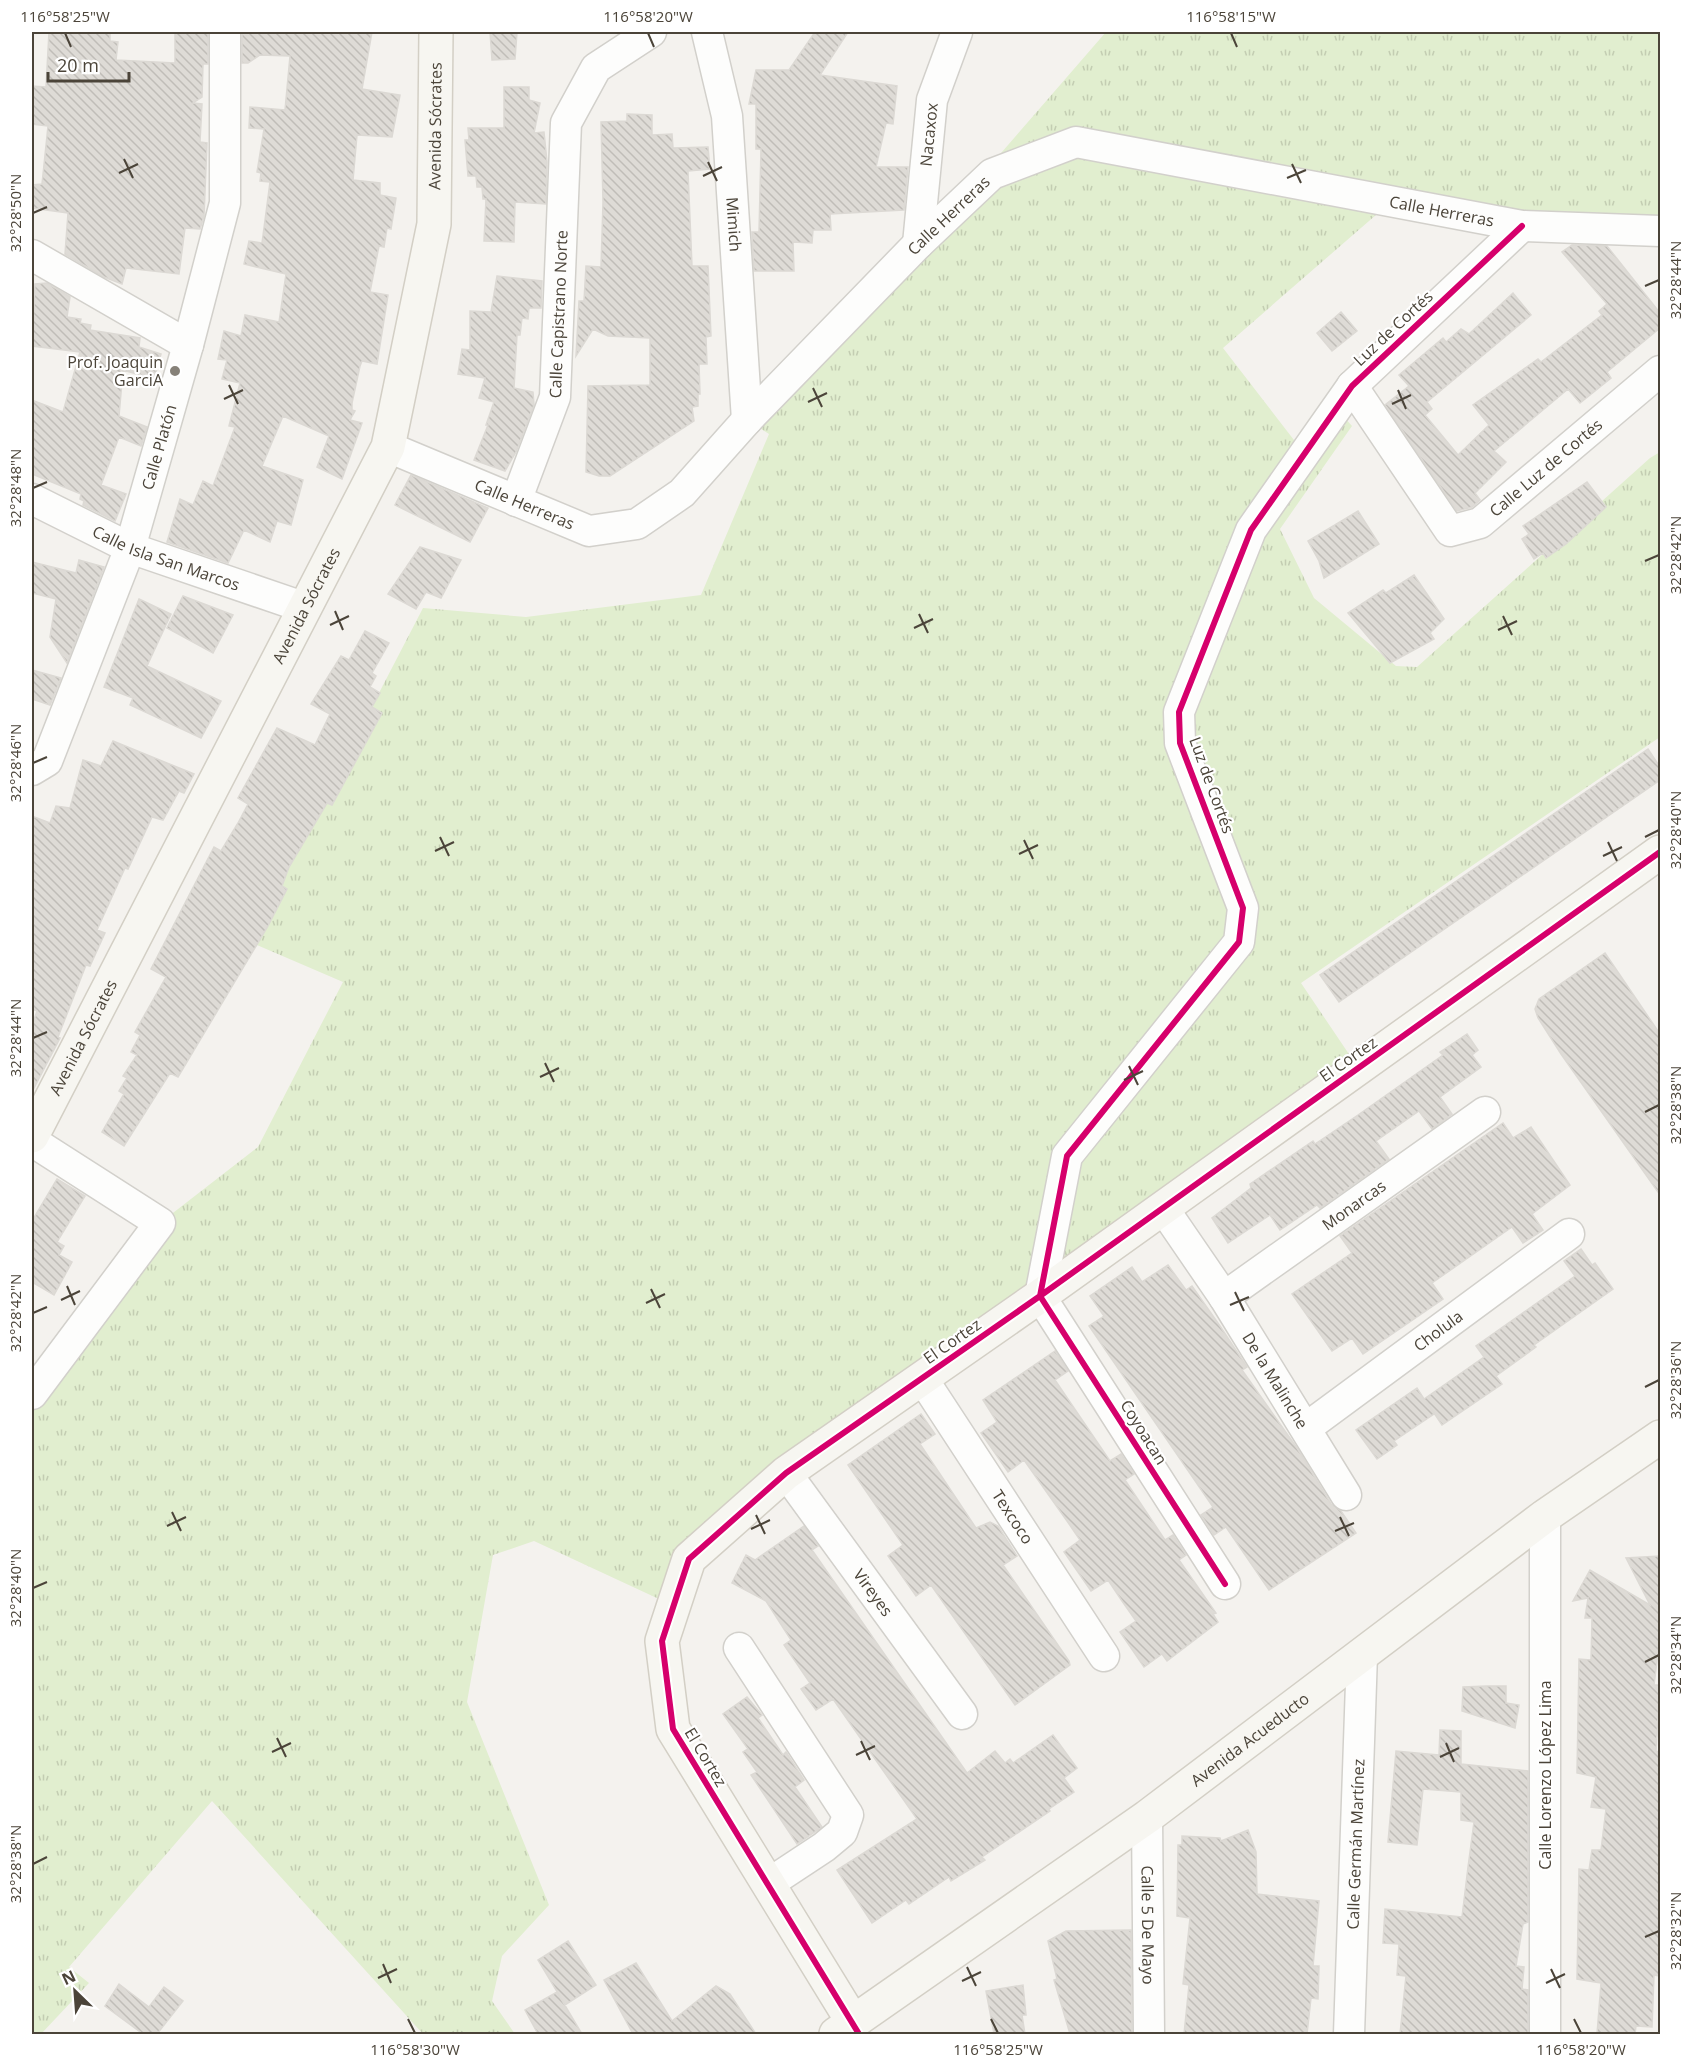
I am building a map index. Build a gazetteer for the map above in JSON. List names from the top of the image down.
{
  "streets": {
    "street": [
      "Avenida Sócrates",
      "Nacaxox",
      "Calle Herreras",
      "Mimich",
      "Calle Capistrano Norte",
      "Luz de Cortés",
      "Calle Platón",
      "Calle Luz de Cortés",
      "Calle Isla San Marcos",
      "El Cortez",
      "Monarcas",
      "Cholula",
      "De la Malinche",
      "Coyoacan",
      "Texcoco",
      "Vireyes",
      "Avenida Acueducto",
      "Calle Lorenzo López Lima",
      "Calle Germán Martínez",
      "Calle 5 De Mayo"
    ]
  },
  "crossings": [
    ["Avenida Sócrates", "Calle Herreras"],
    ["Avenida Sócrates", "Calle Isla San Marcos"],
    ["Nacaxox", "Calle Herreras"],
    ["Calle Herreras", "Mimich"],
    ["Calle Herreras", "Calle Capistrano Norte"],
    ["Calle Herreras", "Luz de Cortés"],
    ["Luz de Cortés", "Calle Luz de Cortés"],
    ["Luz de Cortés", "El Cortez"],
    ["Luz de Cortés", "Coyoacan"],
    ["Calle Platón", "Calle Isla San Marcos"],
    ["El Cortez", "De la Malinche"],
    ["El Cortez", "Coyoacan"],
    ["El Cortez", "Texcoco"],
    ["El Cortez", "Vireyes"],
    ["El Cortez", "Avenida Acueducto"],
    ["Monarcas", "De la Malinche"],
    ["Cholula", "De la Malinche"],
    ["Avenida Acueducto", "Calle Lorenzo López Lima"],
    ["Avenida Acueducto", "Calle Germán Martínez"],
    ["Avenida Acueducto", "Calle 5 De Mayo"]
  ],
  "places": ["Prof. Joaquin GarciA"],
  "scale_bar": "20 m",
  "north": "top left",
  "coordinates": [
    "116°58'25\"W",
    "116°58'20\"W",
    "116°58'15\"W",
    "32°28'50\"N",
    "32°28'44\"N",
    "32°28'48\"N",
    "32°28'42\"N",
    "32°28'46\"N",
    "32°28'40\"N",
    "32°28'38\"N",
    "32°28'36\"N",
    "32°28'34\"N",
    "32°28'32\"N",
    "116°58'30\"W"
  ]
}
